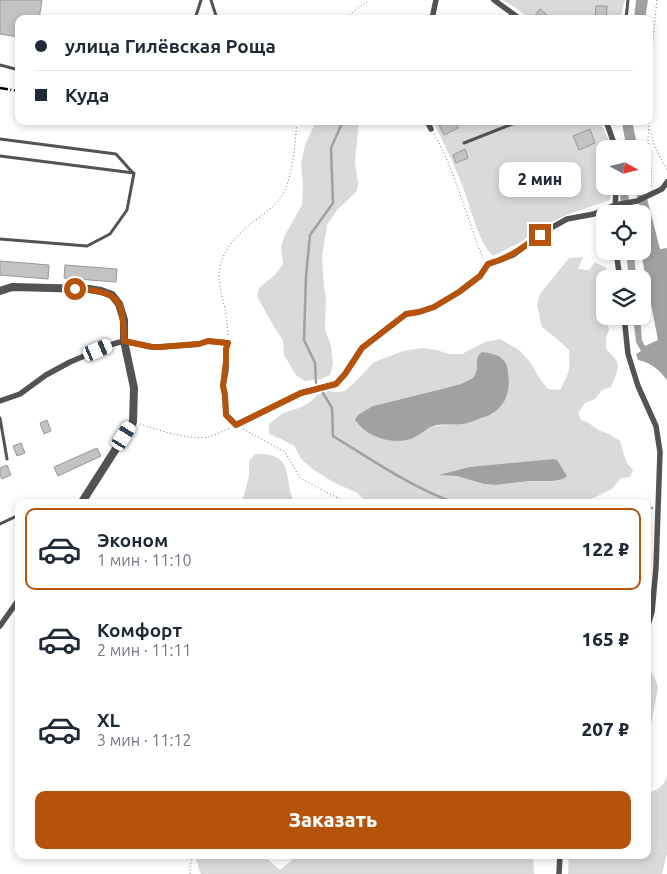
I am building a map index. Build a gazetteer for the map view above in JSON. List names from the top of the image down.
{
  "north": "right",
  "page": {
    "banner": ["улица Гилёвская Роща", "Куда"],
    "bubble": "2 мин",
    "list": [
      {
        "name": "Эконом",
        "note": "1 мин · 11:10",
        "value": "122 ₽"
      },
      {
        "name": "Комфорт",
        "note": "2 мин · 11:11",
        "value": "165 ₽"
      },
      {
        "name": "XL",
        "note": "3 мин · 11:12",
        "value": "207 ₽"
      }
    ],
    "buttons": "Заказать"
  }
}
